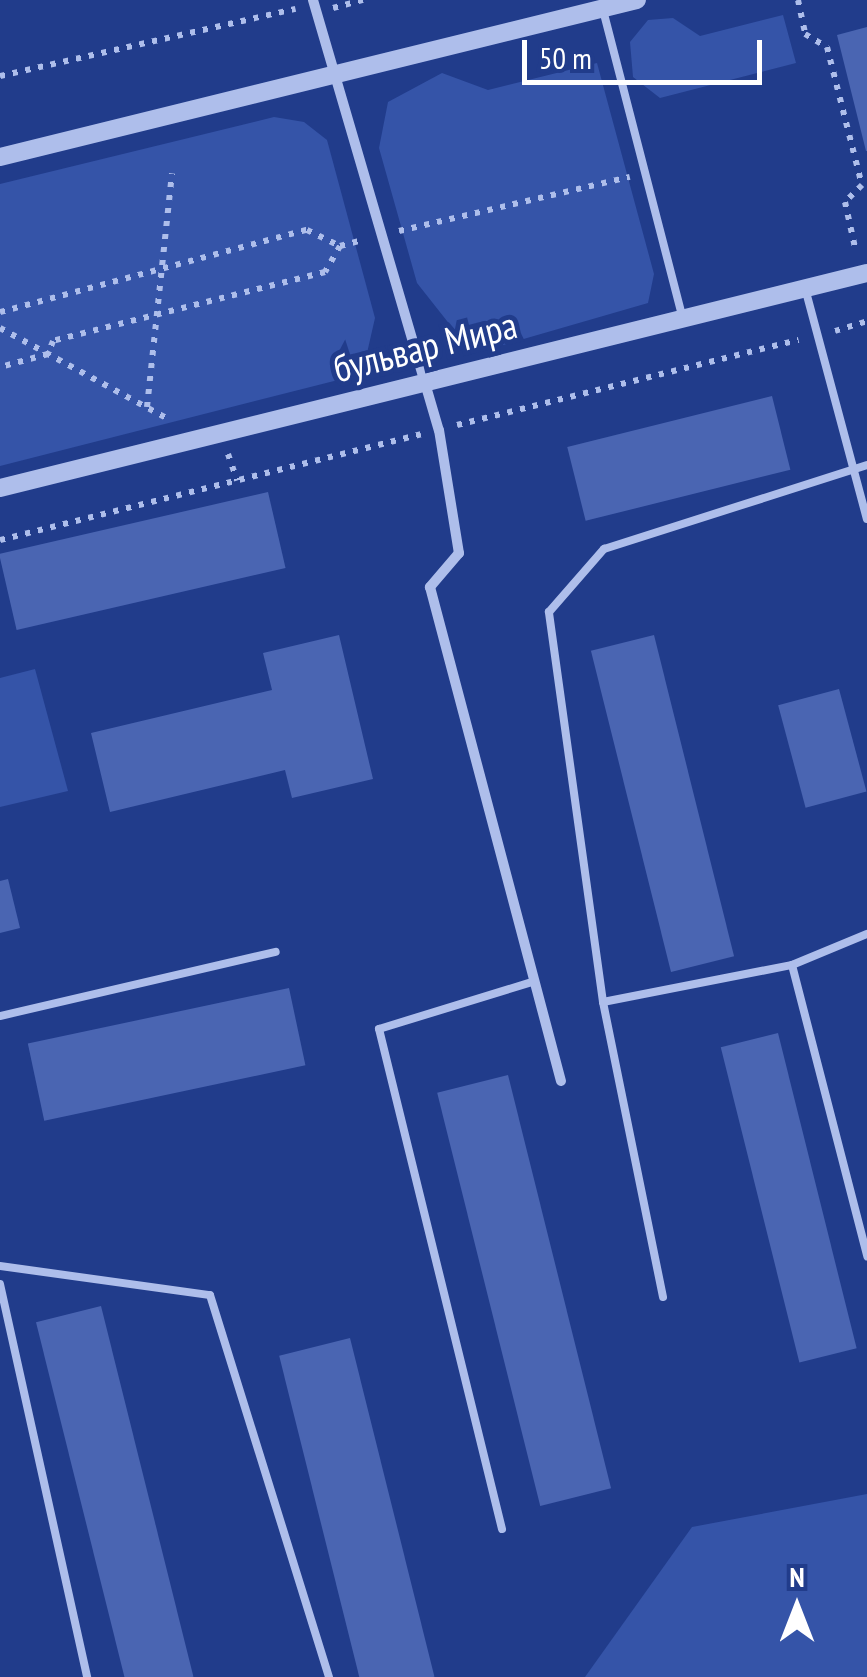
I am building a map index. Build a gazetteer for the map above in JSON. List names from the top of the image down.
{
  "streets": {
    "street": ["бульвар Мира"]
  },
  "scale_bar": "50 m",
  "north": "top"
}
